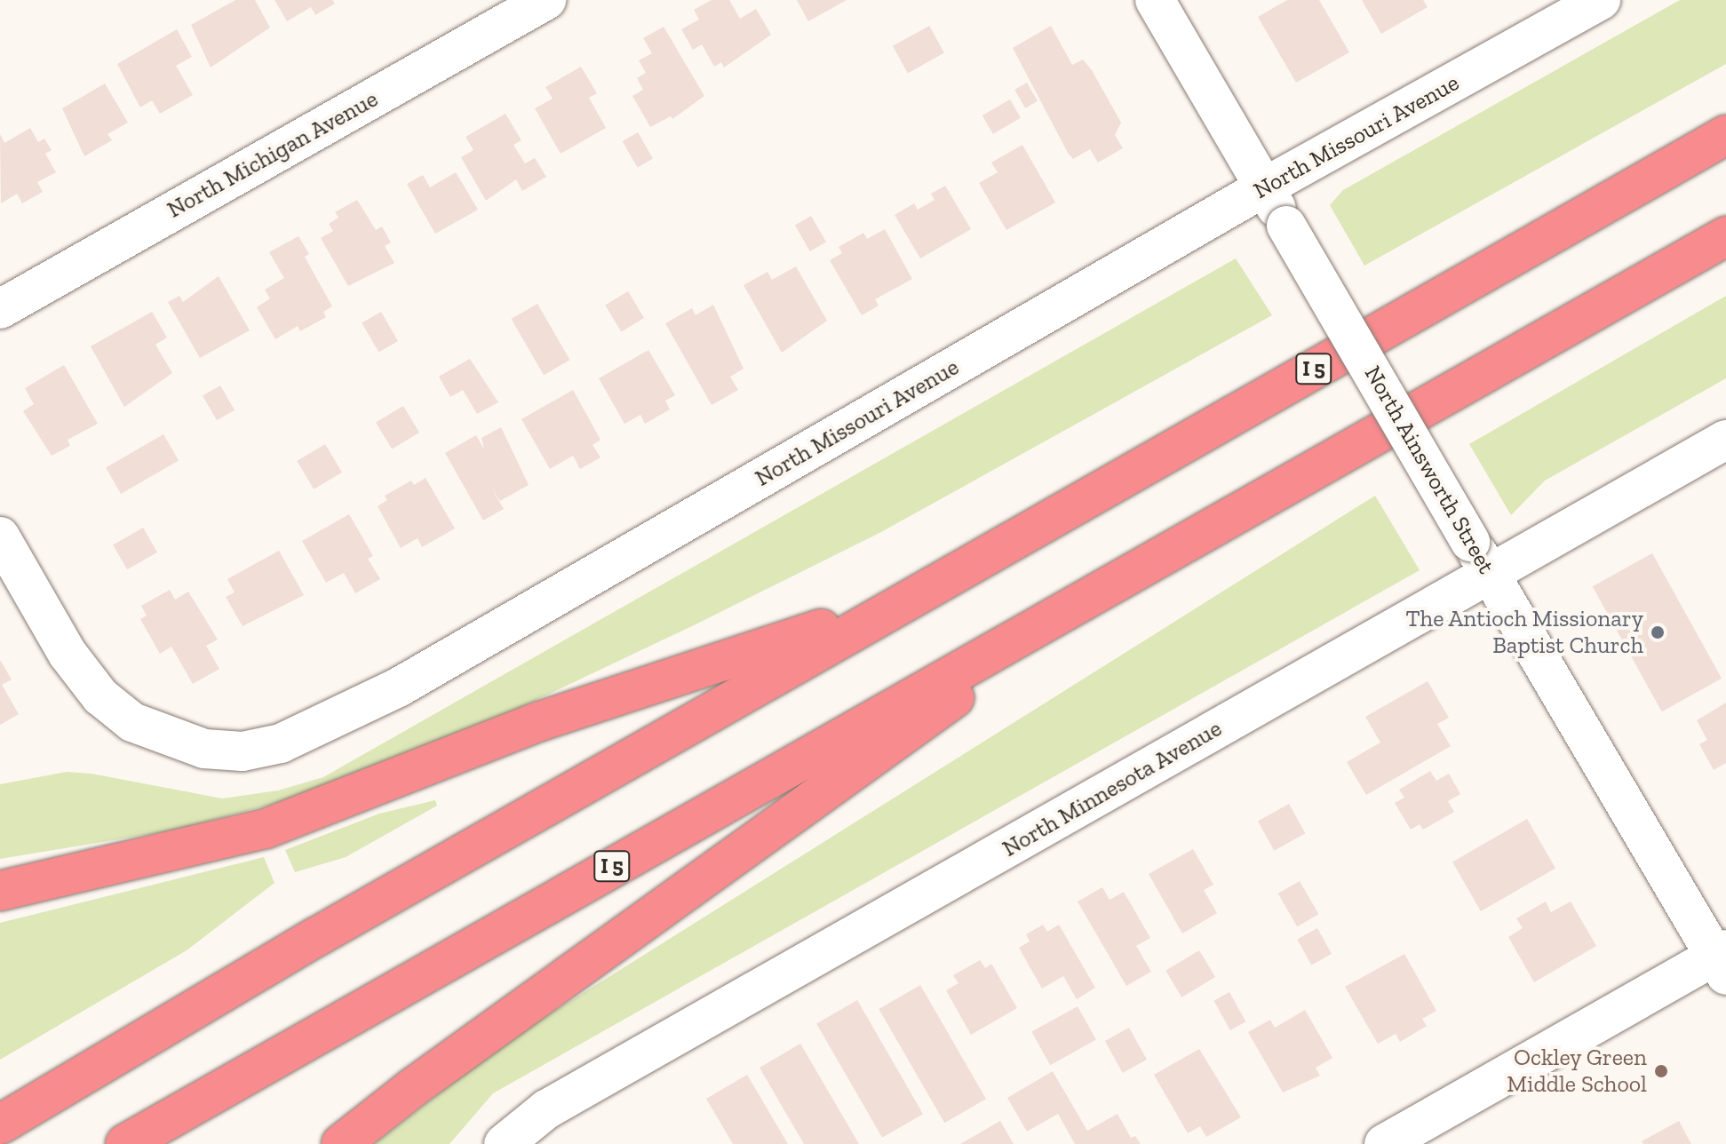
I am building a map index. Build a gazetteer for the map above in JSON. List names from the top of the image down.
{
  "streets": {
    "highway": ["I 5"],
    "street": [
      "North Missouri Avenue",
      "North Michigan Avenue",
      "North Ainsworth Street",
      "North Minnesota Avenue"
    ]
  },
  "crossings": [
    ["North Missouri Avenue", "North Ainsworth Street"],
    ["North Ainsworth Street", "North Minnesota Avenue"]
  ],
  "places": ["The Antioch Missionary Baptist Church", "Ockley Green Middle School"]
}
